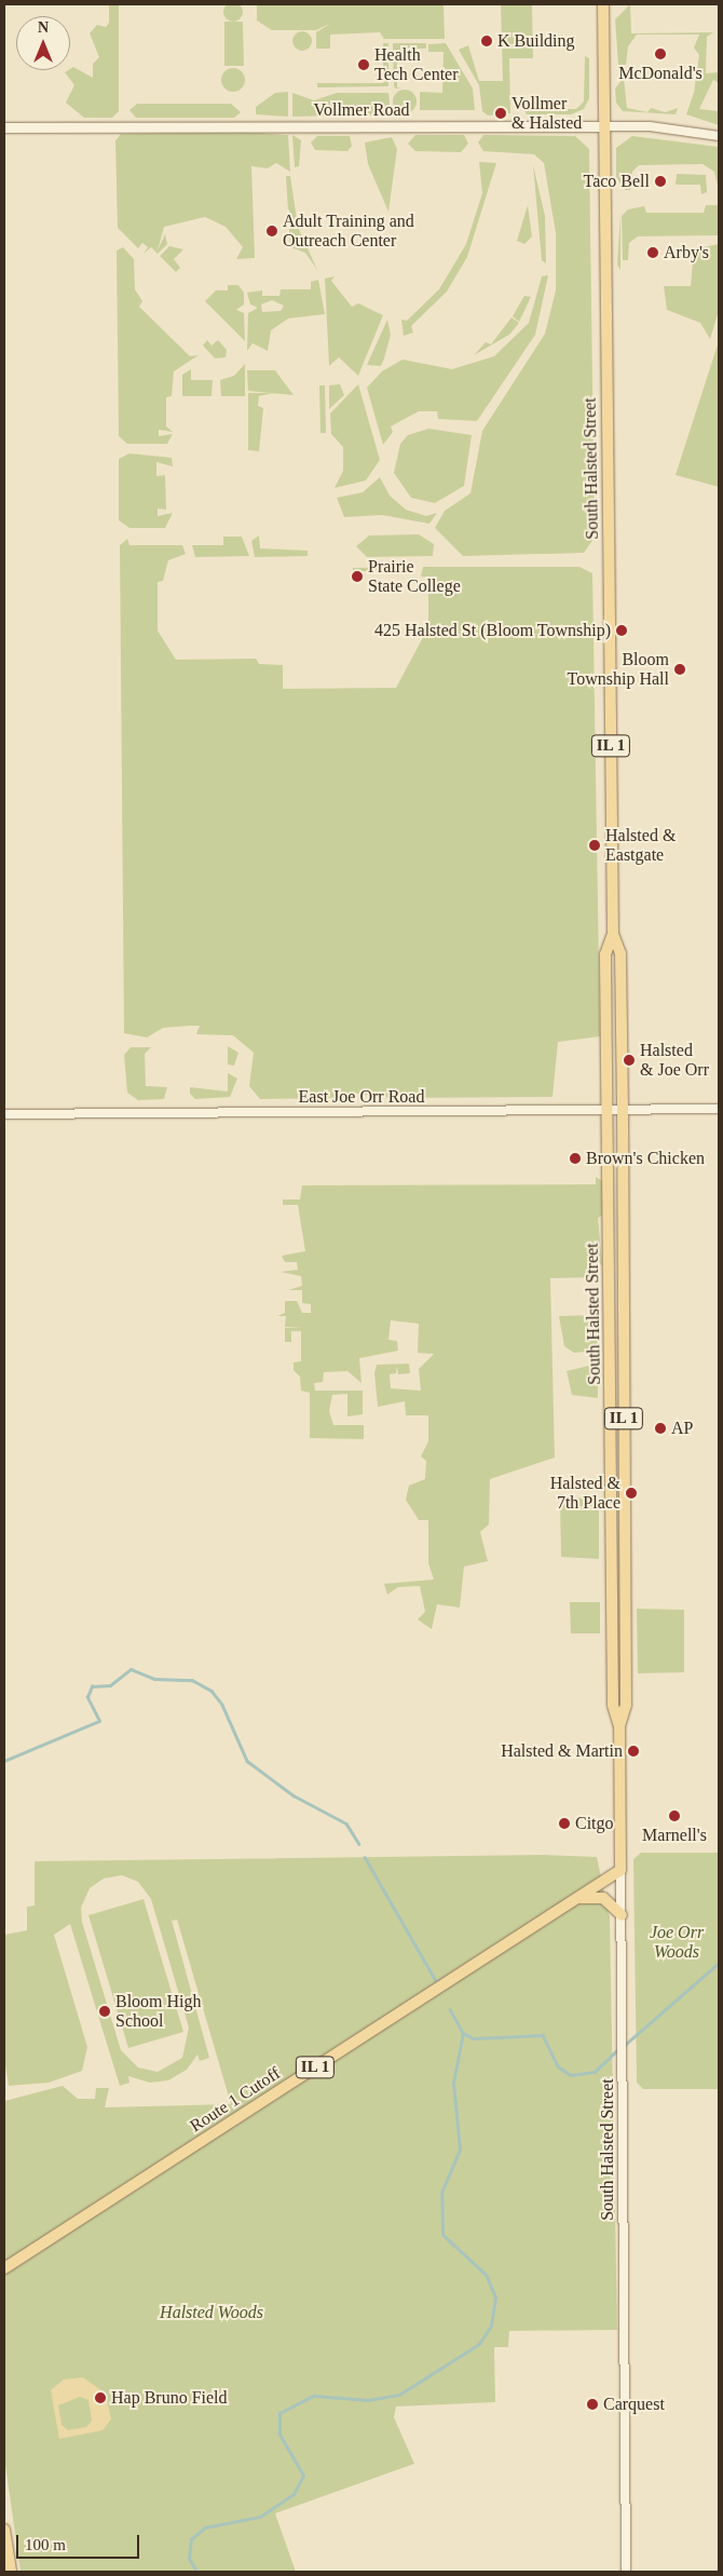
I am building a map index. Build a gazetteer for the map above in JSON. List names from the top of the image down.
{
  "streets": {
    "main road": [
      "Vollmer Road",
      "South Halsted Street",
      "IL 1",
      "Route 1 Cutoff"
    ],
    "street": ["East Joe Orr Road"]
  },
  "crossings": [
    ["Vollmer Road", "South Halsted Street"],
    ["South Halsted Street", "East Joe Orr Road"],
    ["South Halsted Street", "Route 1 Cutoff"]
  ],
  "parks": ["Joe Orr Woods", "Halsted Woods"],
  "places": [
    "K Building",
    "McDonald's",
    "Health Tech Center",
    "Vollmer & Halsted",
    "Taco Bell",
    "Adult Training and Outreach Center",
    "Arby's",
    "Prairie State College",
    "425 Halsted St (Bloom Township)",
    "Bloom Township Hall",
    "Halsted & Eastgate",
    "Halsted & Joe Orr",
    "Brown's Chicken",
    "AP",
    "Halsted & 7th Place",
    "Halsted & Martin",
    "Marnell's",
    "Citgo",
    "Bloom High School",
    "Hap Bruno Field",
    "Carquest"
  ],
  "scale_bar": "100 m",
  "north": "top"
}
